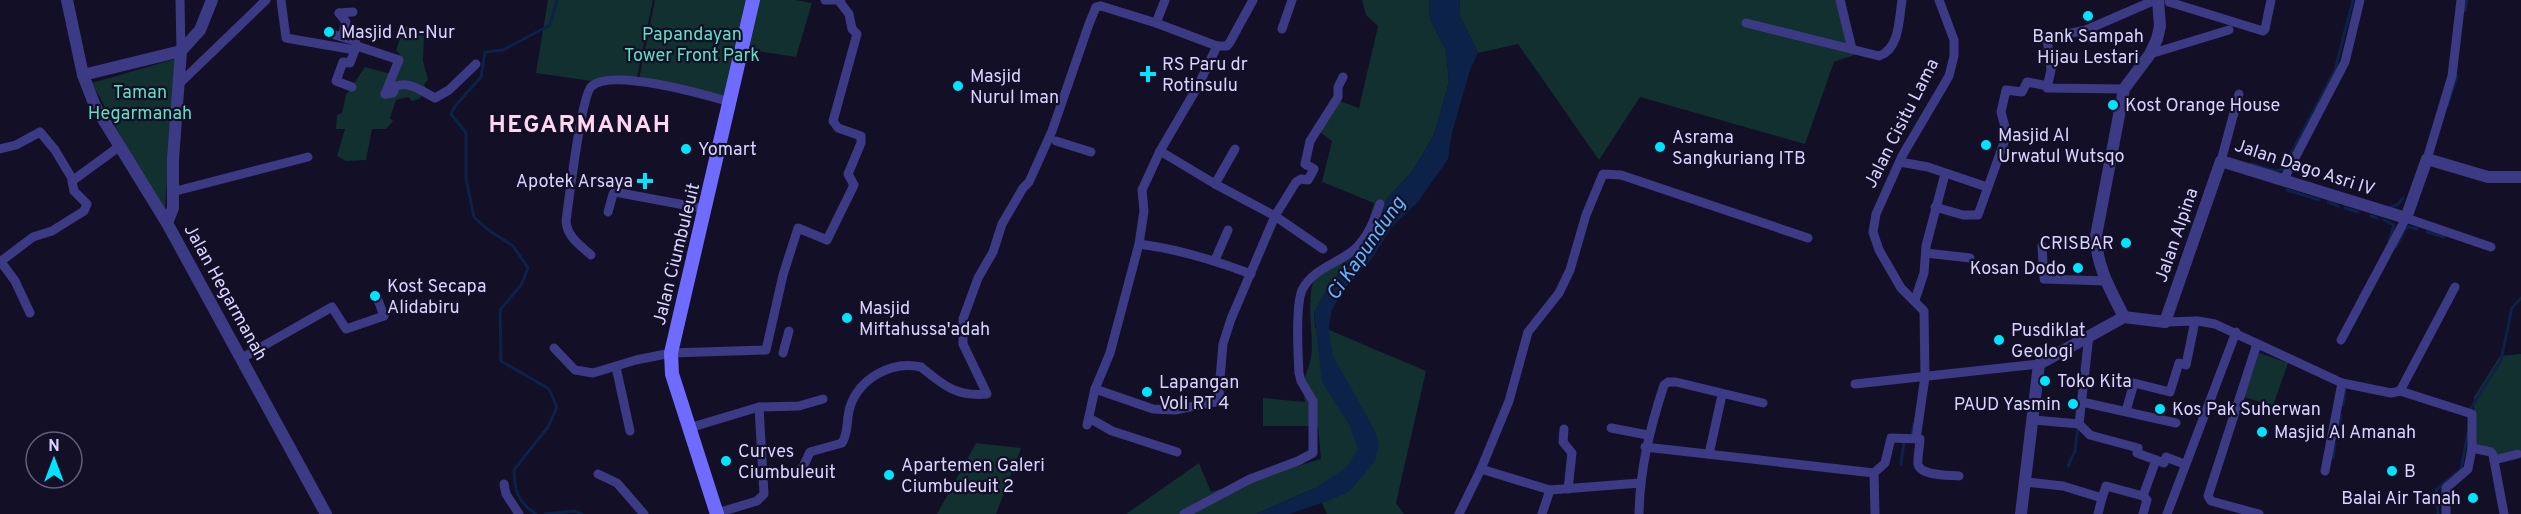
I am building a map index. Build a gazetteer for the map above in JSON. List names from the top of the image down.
{
  "streets": {
    "main road": ["Jalan Ciumbuleuit"],
    "street": [
      "Jalan Cisitu Lama",
      "Jalan Dago Asri IV",
      "Jalan Alpina",
      "Jalan Hegarmanah"
    ]
  },
  "crossings": [
    ["Jalan Dago Asri IV", "Jalan Alpina"]
  ],
  "districts": ["HEGARMANAH"],
  "water": ["Ci Kapundung"],
  "parks": ["Papandayan Tower Front Park", "Taman Hegarmanah"],
  "places": {
    "other": [
      "Bank Sampah Hijau Lestari",
      "Masjid An-Nur",
      "Masjid Nurul Iman",
      "Kost Orange House",
      "Masjid Al Urwatul Wutsqo",
      "Asrama Sangkuriang ITB",
      "Yomart",
      "CRISBAR",
      "Kosan Dodo",
      "Kost Secapa Alidabiru",
      "Masjid Miftahussa'adah",
      "Pusdiklat Geologi",
      "Toko Kita",
      "Lapangan Voli RT 4",
      "PAUD Yasmin",
      "Kos Pak Suherwan",
      "Masjid Al Amanah",
      "Curves Ciumbuleuit",
      "B",
      "Apartemen Galeri Ciumbuleuit 2",
      "Balai Air Tanah"
    ],
    "health": ["RS Paru dr Rotinsulu", "Apotek Arsaya"]
  },
  "north": "top"
}
